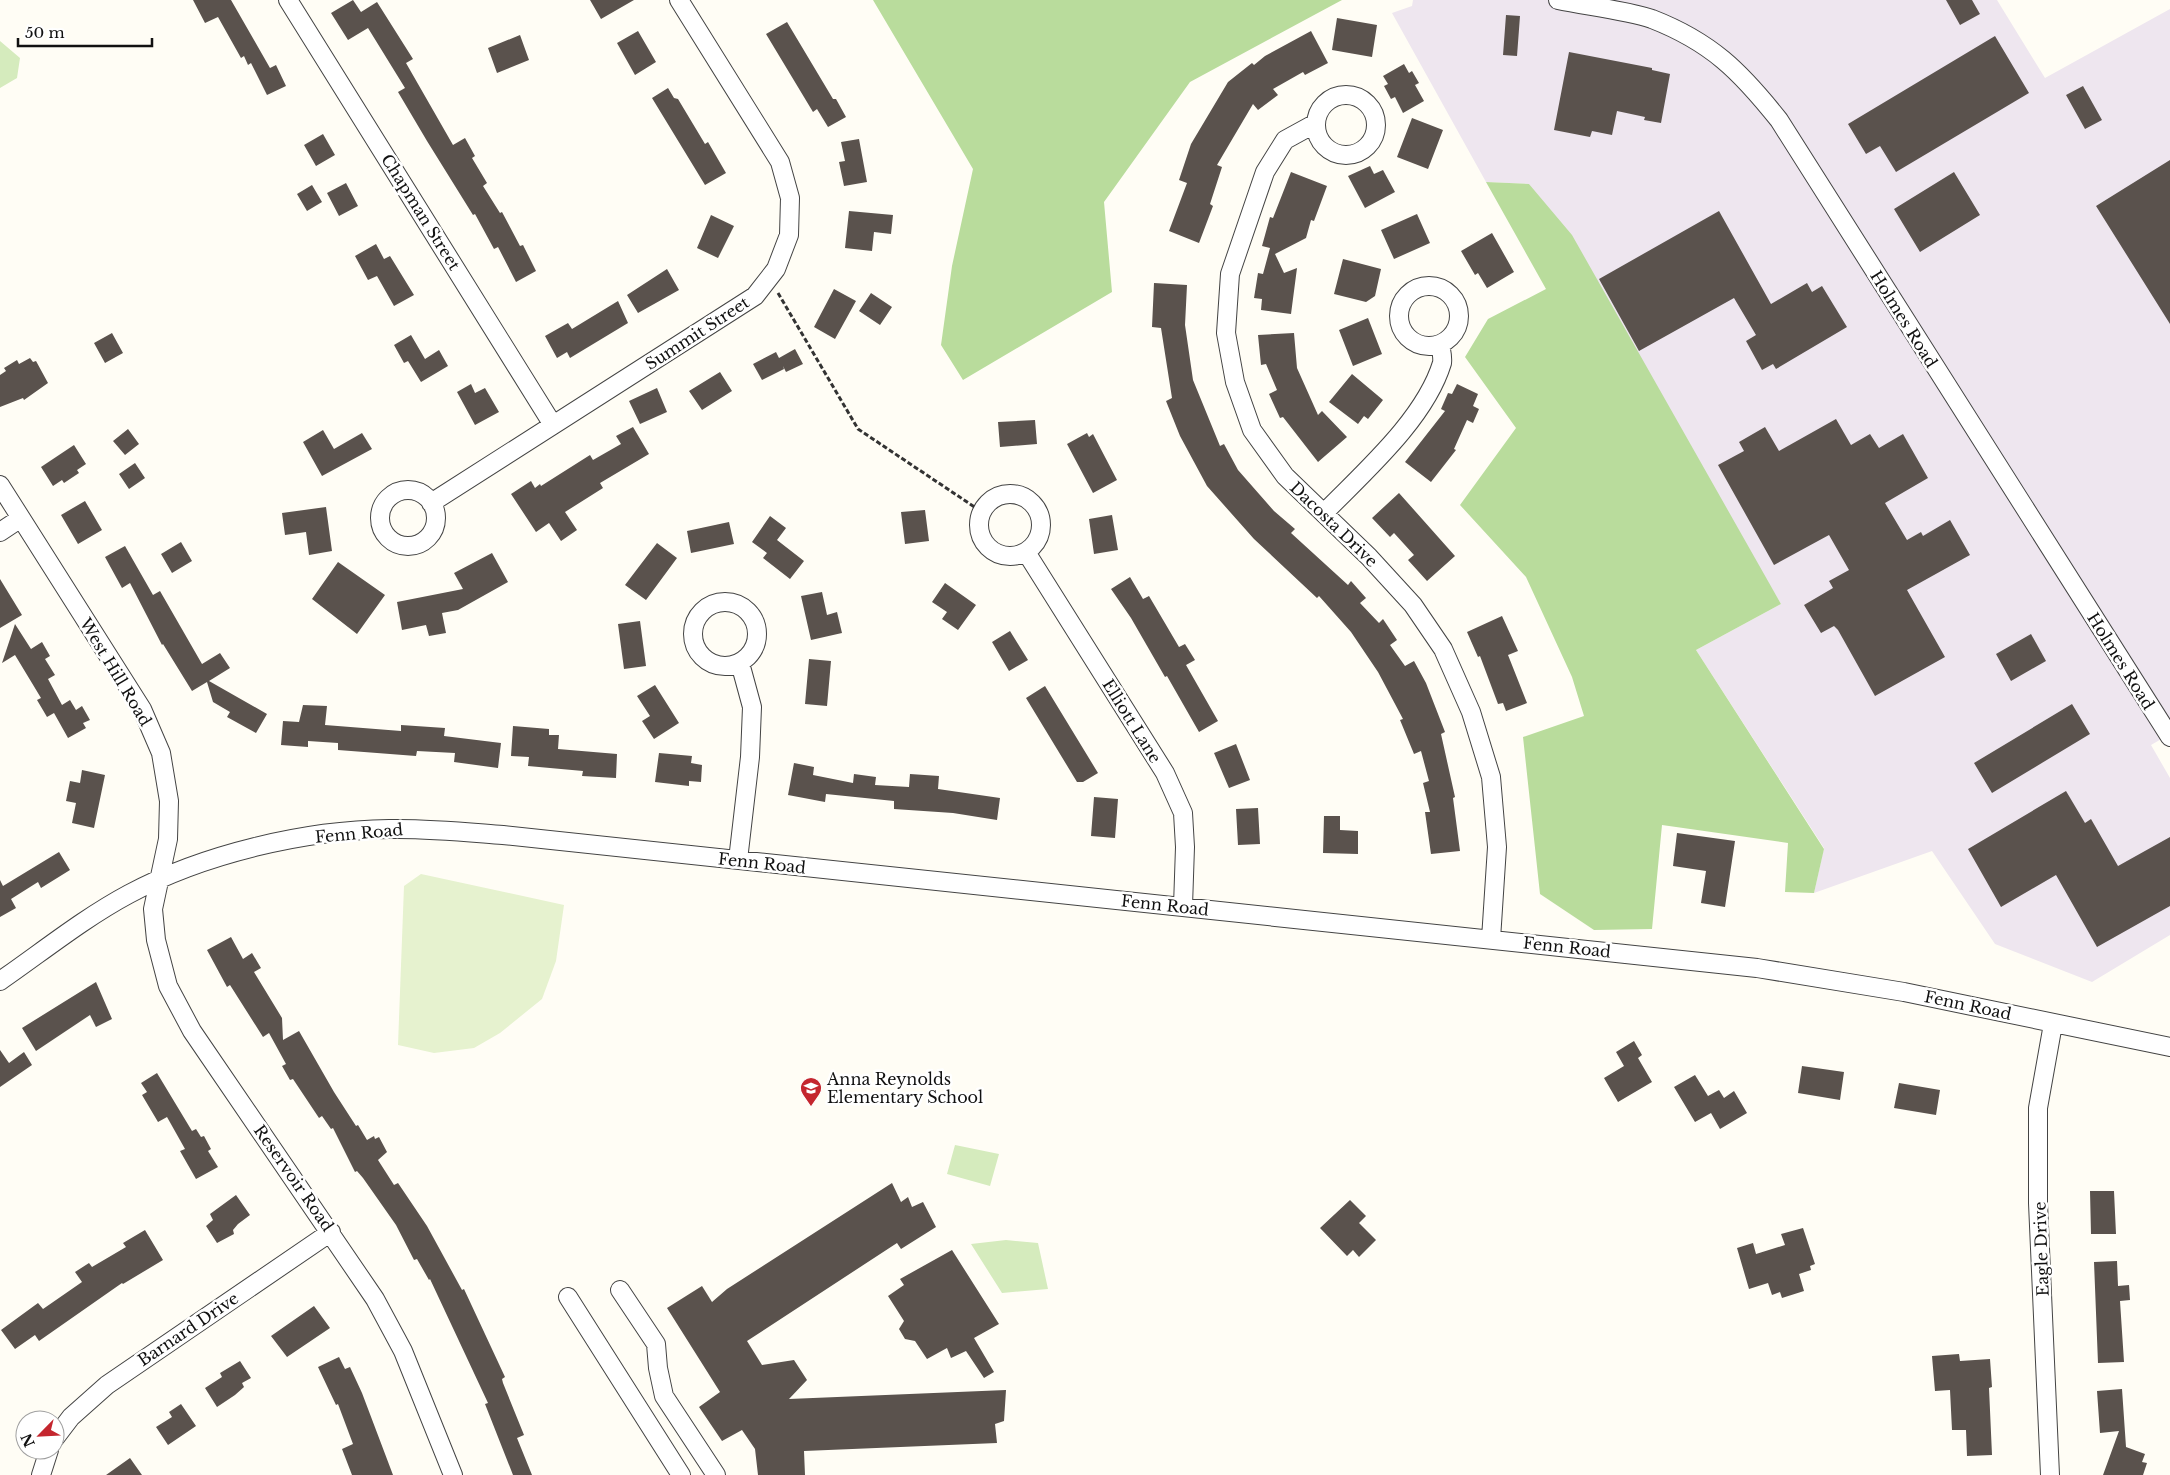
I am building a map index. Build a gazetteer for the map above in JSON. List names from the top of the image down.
{
  "streets": {
    "street": [
      "Chapman Street",
      "Holmes Road",
      "Summit Street",
      "Dacosta Drive",
      "West Hill Road",
      "Elliott Lane",
      "Fenn Road",
      "Reservoir Road",
      "Eagle Drive",
      "Barnard Drive"
    ]
  },
  "crossings": [
    ["Chapman Street", "Summit Street"],
    ["Dacosta Drive", "Fenn Road"],
    ["West Hill Road", "Fenn Road"],
    ["West Hill Road", "Reservoir Road"],
    ["Elliott Lane", "Fenn Road"],
    ["Fenn Road", "Reservoir Road"],
    ["Fenn Road", "Eagle Drive"],
    ["Reservoir Road", "Barnard Drive"]
  ],
  "places": {
    "school or university": ["Anna Reynolds Elementary School"]
  },
  "scale_bar": "50 m",
  "north": "bottom left"
}
